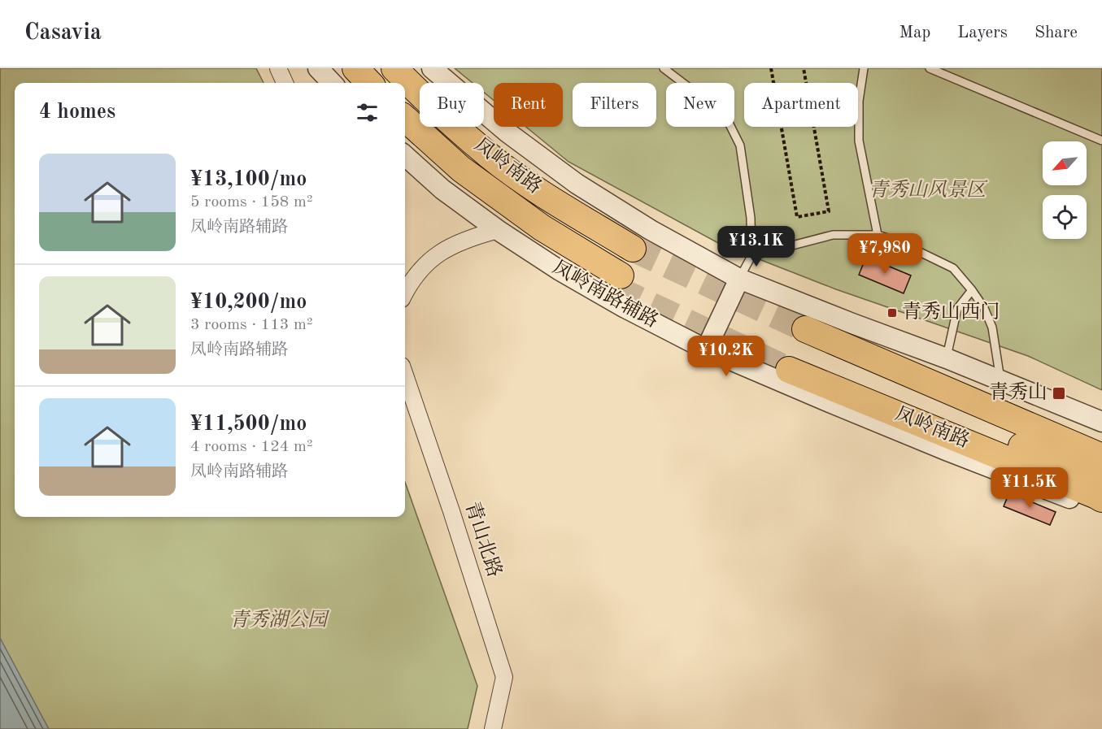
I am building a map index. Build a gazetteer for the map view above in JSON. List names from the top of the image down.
{
  "streets": {
    "main road": ["凤岭南路"],
    "street": ["凤岭南路辅路", "青山北路"]
  },
  "parks": ["青秀山风景区", "青秀湖公园"],
  "places": {
    "transit": ["青秀山西门", "青秀山"]
  },
  "north": "bottom left",
  "page": {
    "header": "Casavia",
    "nav": ["Map", "Layers", "Share"],
    "chip": [
      "Buy",
      "Rent",
      "Filters",
      "New",
      "Apartment"
    ],
    "heading": "4 homes",
    "list": [
      {
        "name": "¥13,100/mo",
        "note": "5 rooms · 158 m² · 凤岭南路辅路"
      },
      {
        "name": "¥10,200/mo",
        "note": "3 rooms · 113 m² · 凤岭南路辅路"
      },
      {
        "name": "¥11,500/mo",
        "note": "4 rooms · 124 m² · 凤岭南路辅路"
      }
    ],
    "price": [
      "¥13.1K",
      "¥7,980",
      "¥10.2K",
      "¥11.5K"
    ]
  }
}
